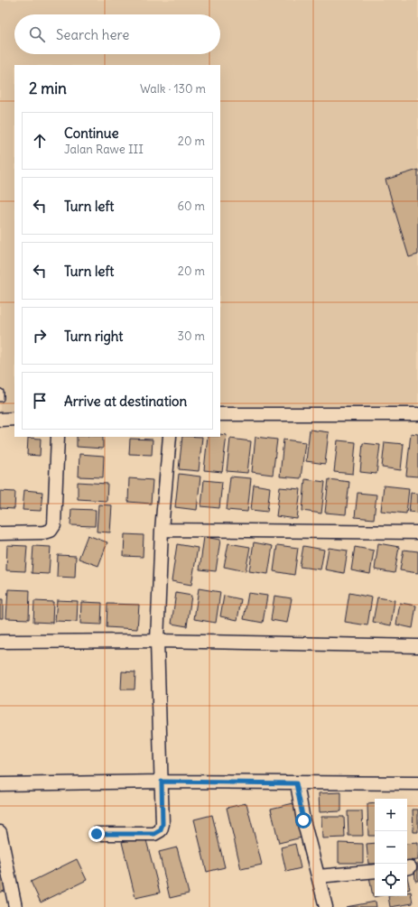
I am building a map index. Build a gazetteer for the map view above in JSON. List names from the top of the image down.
{
  "page": {
    "search": "Search here",
    "heading": ["2 min", "Walk · 130 m"],
    "list": [
      ["Continue", "Jalan Rawe III", "20 m"],
      ["Turn left", "60 m"],
      ["Turn left", "20 m"],
      ["Turn right", "30 m"],
      "Arrive at destination"
    ],
    "map_buttons": ["+", "−"]
  }
}
